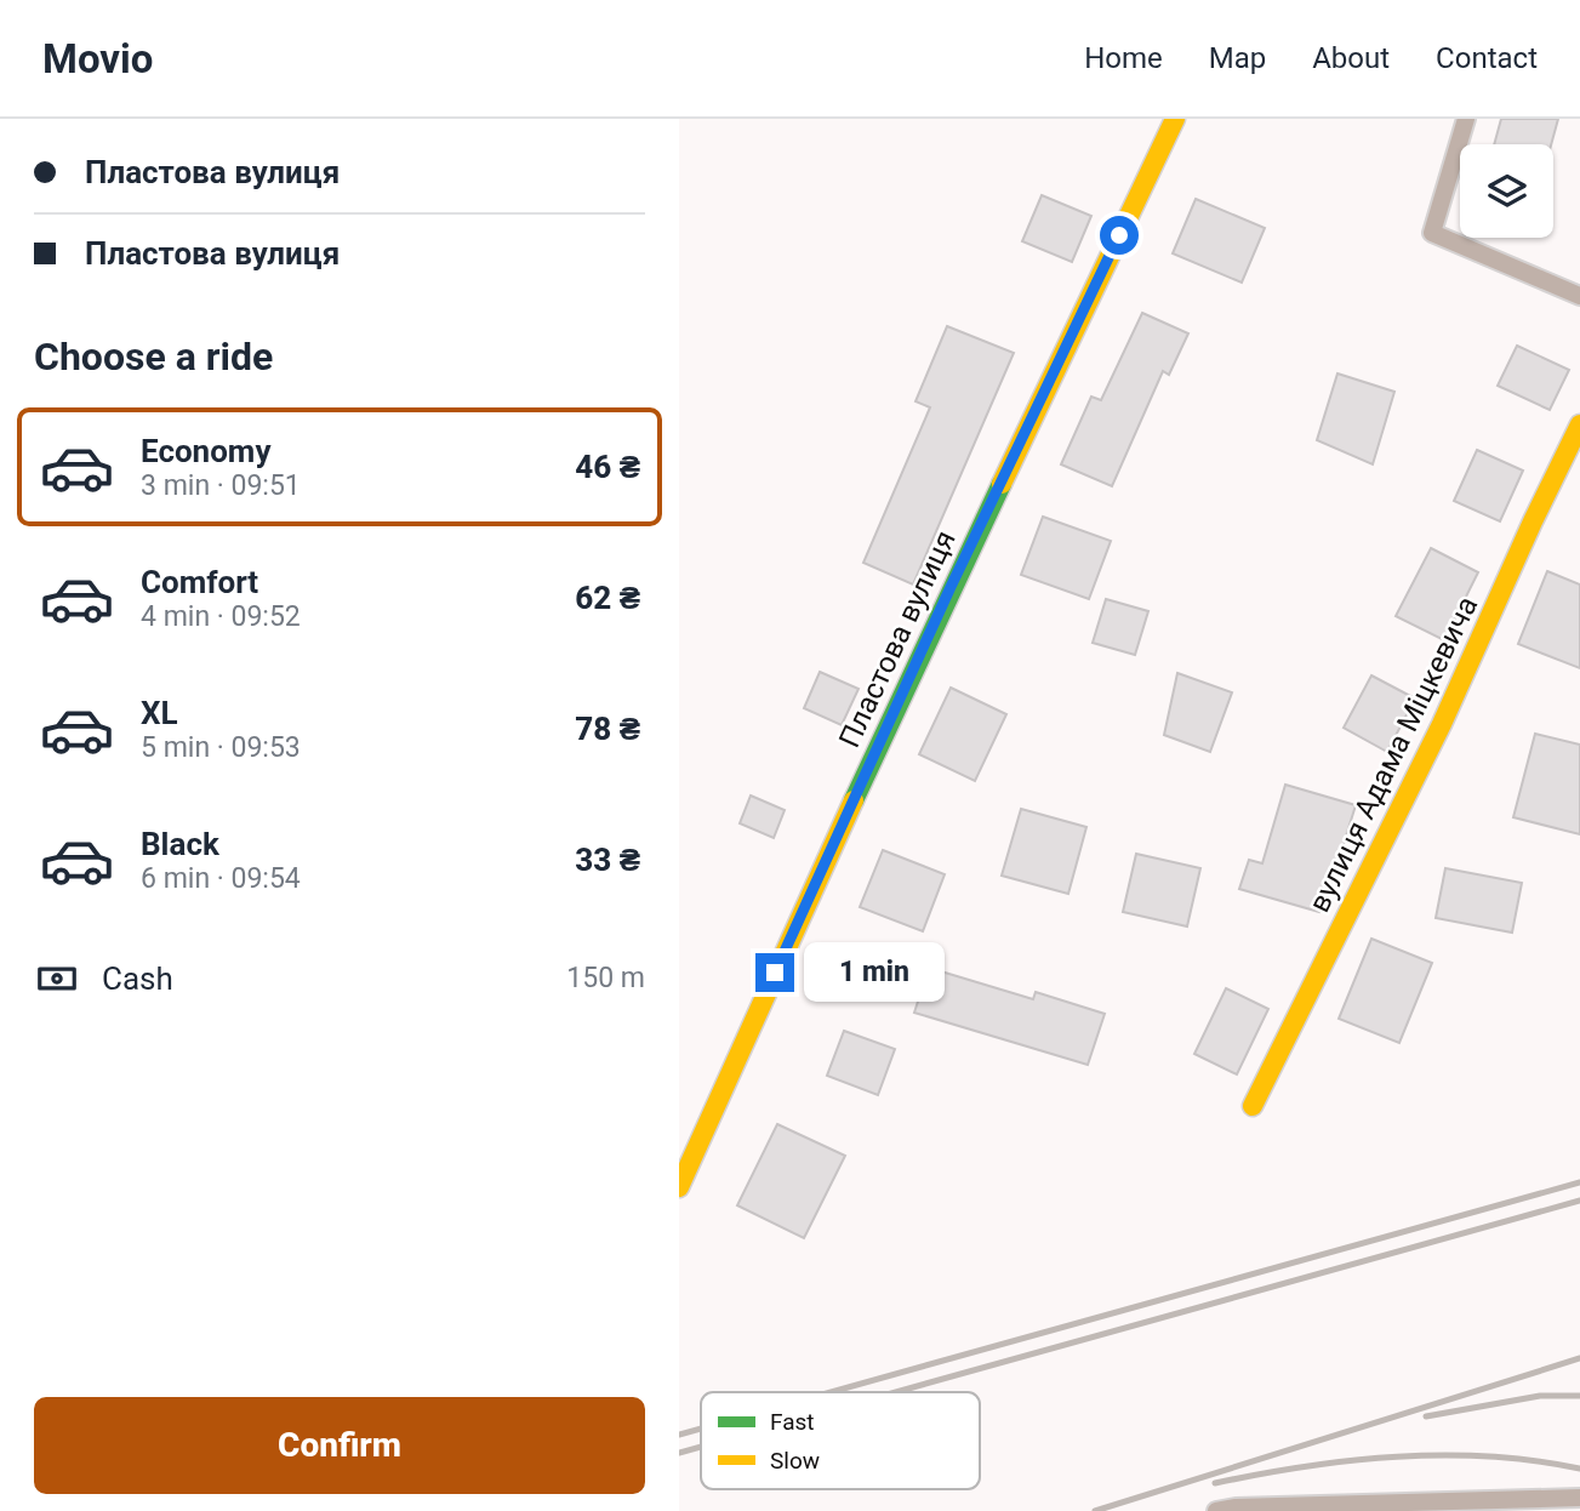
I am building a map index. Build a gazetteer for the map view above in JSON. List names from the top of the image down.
{
  "streets": {
    "street": ["Пластова вулиця", "вулиця Адама Міцкевича"]
  },
  "legend": ["Fast", "Slow"],
  "page": {
    "header": "Movio",
    "nav": [
      "Home",
      "Map",
      "About",
      "Contact"
    ],
    "banner": ["Пластова вулиця", "Пластова вулиця"],
    "heading": "Choose a ride",
    "list": [
      {
        "name": "Economy",
        "note": "3 min · 09:51",
        "value": "46 ₴"
      },
      {
        "name": "Comfort",
        "note": "4 min · 09:52",
        "value": "62 ₴"
      },
      {
        "name": "XL",
        "note": "5 min · 09:53",
        "value": "78 ₴"
      },
      {
        "name": "Black",
        "note": "6 min · 09:54",
        "value": "33 ₴"
      }
    ],
    "pay": ["Cash", "150 m"],
    "bubble": "1 min",
    "buttons": "Confirm"
  }
}
